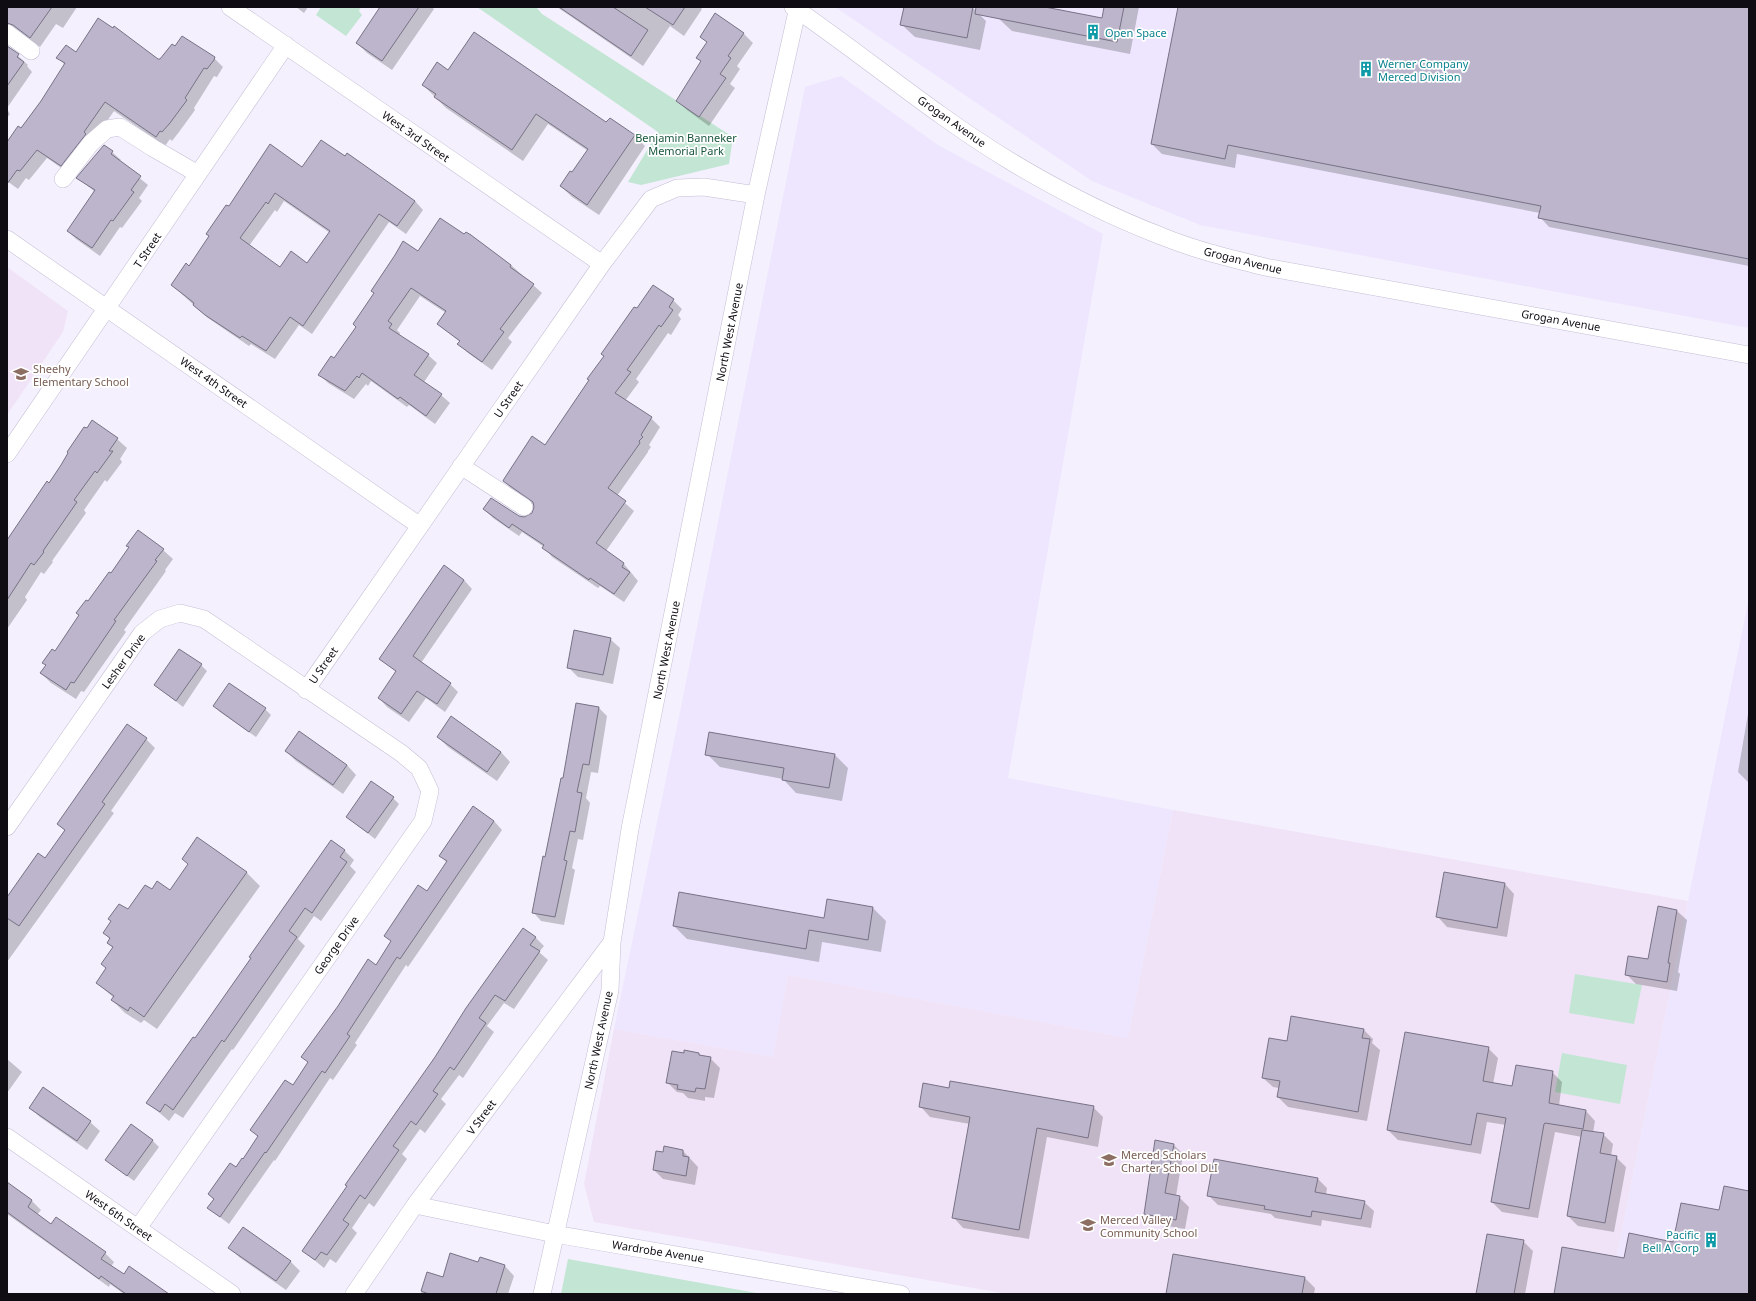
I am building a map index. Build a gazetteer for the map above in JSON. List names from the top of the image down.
{
  "streets": {
    "street": [
      "Grogan Avenue",
      "West 3rd Street",
      "T Street",
      "North West Avenue",
      "West 4th Street",
      "U Street",
      "Lesher Drive",
      "George Drive",
      "V Street",
      "West 6th Street",
      "Wardrobe Avenue"
    ]
  },
  "crossings": [
    ["Grogan Avenue", "North West Avenue"],
    ["West 3rd Street", "T Street"],
    ["West 3rd Street", "U Street"],
    ["T Street", "West 4th Street"],
    ["North West Avenue", "U Street"],
    ["North West Avenue", "V Street"],
    ["North West Avenue", "Wardrobe Avenue"],
    ["West 4th Street", "U Street"],
    ["U Street", "Lesher Drive"],
    ["U Street", "George Drive"],
    ["Lesher Drive", "George Drive"],
    ["George Drive", "West 6th Street"],
    ["V Street", "Wardrobe Avenue"]
  ],
  "parks": ["Benjamin Banneker Memorial Park"],
  "places": {
    "building": ["Open Space", "Werner Company Merced Division", "Pacific Bell A Corp"],
    "school or university": ["Sheehy Elementary School", "Merced Scholars Charter School DLI", "Merced Valley Community School"]
  }
}
